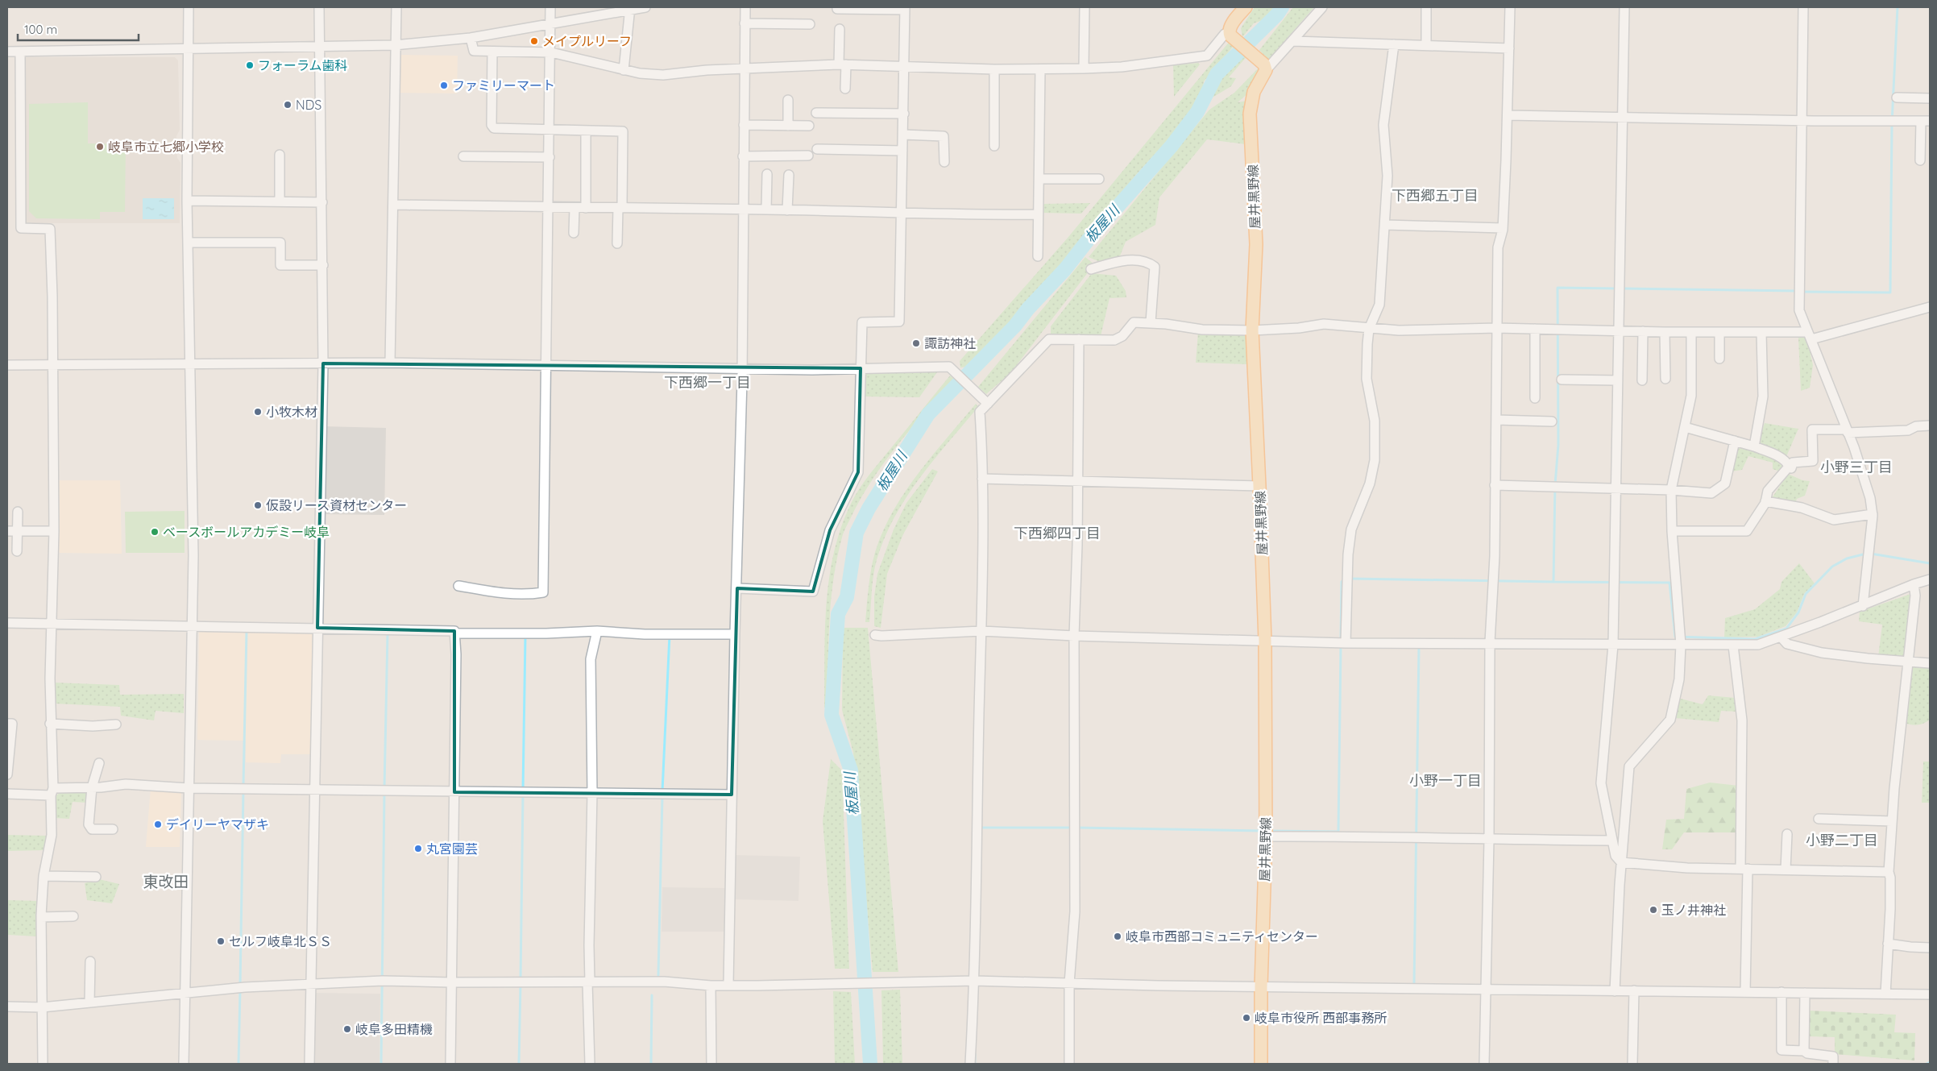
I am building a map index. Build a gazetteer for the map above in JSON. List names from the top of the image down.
{
  "streets": {
    "main road": ["屋井黒野線"]
  },
  "districts": [
    "下西郷五丁目",
    "下西郷一丁目",
    "小野三丁目",
    "下西郷四丁目",
    "小野一丁目",
    "小野二丁目",
    "東改田"
  ],
  "water": ["板屋川"],
  "places": [
    "メイプルリーフ",
    "フォーラム歯科",
    "ファミリーマート",
    "NDS",
    "岐阜市立七郷小学校",
    "諏訪神社",
    "小牧木材",
    "仮設リース資材センター",
    "ベースボールアカデミー岐阜",
    "デイリーヤマザキ",
    "丸宮園芸",
    "玉ノ井神社",
    "岐阜市西部コミュニティセンター",
    "セルフ岐阜北ＳＳ",
    "岐阜市役所 西部事務所",
    "岐阜多田精機"
  ],
  "scale_bar": "100 m"
}
